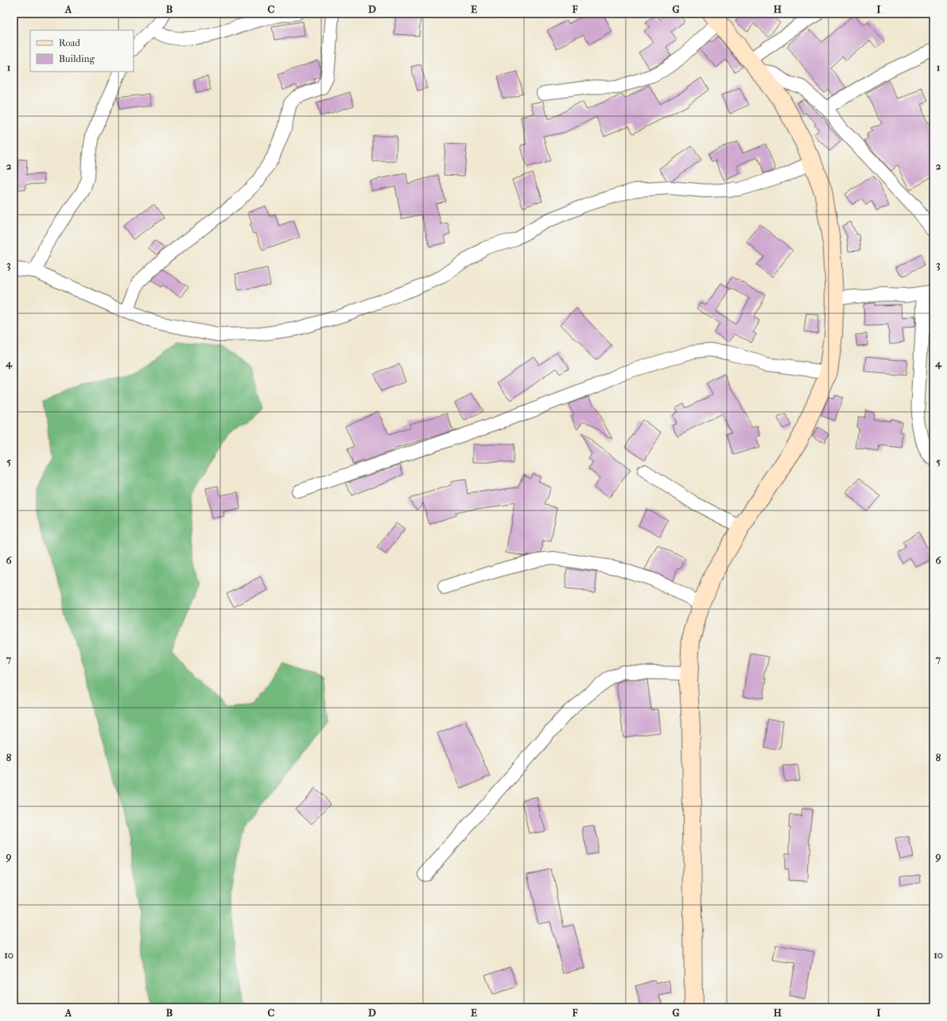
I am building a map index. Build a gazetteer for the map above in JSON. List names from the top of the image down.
{
  "legend": ["Road", "Building"],
  "grid": {
    "columns": [
      "A",
      "B",
      "C",
      "D",
      "E",
      "F",
      "G",
      "H",
      "I"
    ],
    "rows": [
      "1",
      "2",
      "3",
      "4",
      "5",
      "6",
      "7",
      "8",
      "9",
      "10"
    ]
  }
}
